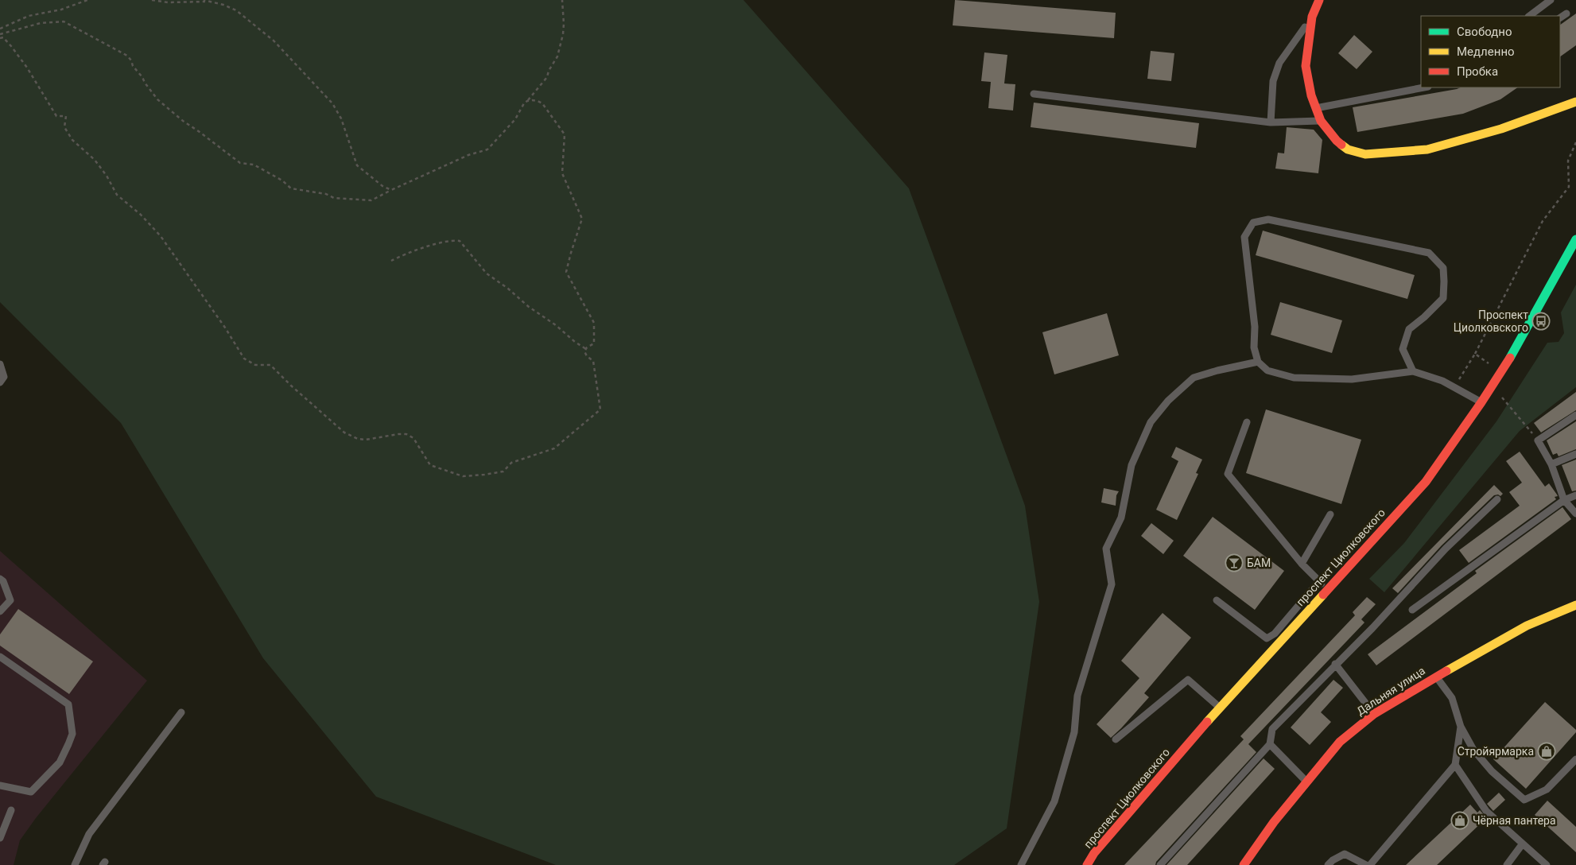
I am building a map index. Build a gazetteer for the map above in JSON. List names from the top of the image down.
{
  "streets": {
    "street": ["проспект Циолковского", "Дальняя улица"]
  },
  "places": {
    "bus stop": ["Проспект Циолковского"],
    "bar": ["БАМ"],
    "shop": ["Стройярмарка", "Чёрная пантера"]
  },
  "legend": ["Свободно", "Медленно", "Пробка"]
}
